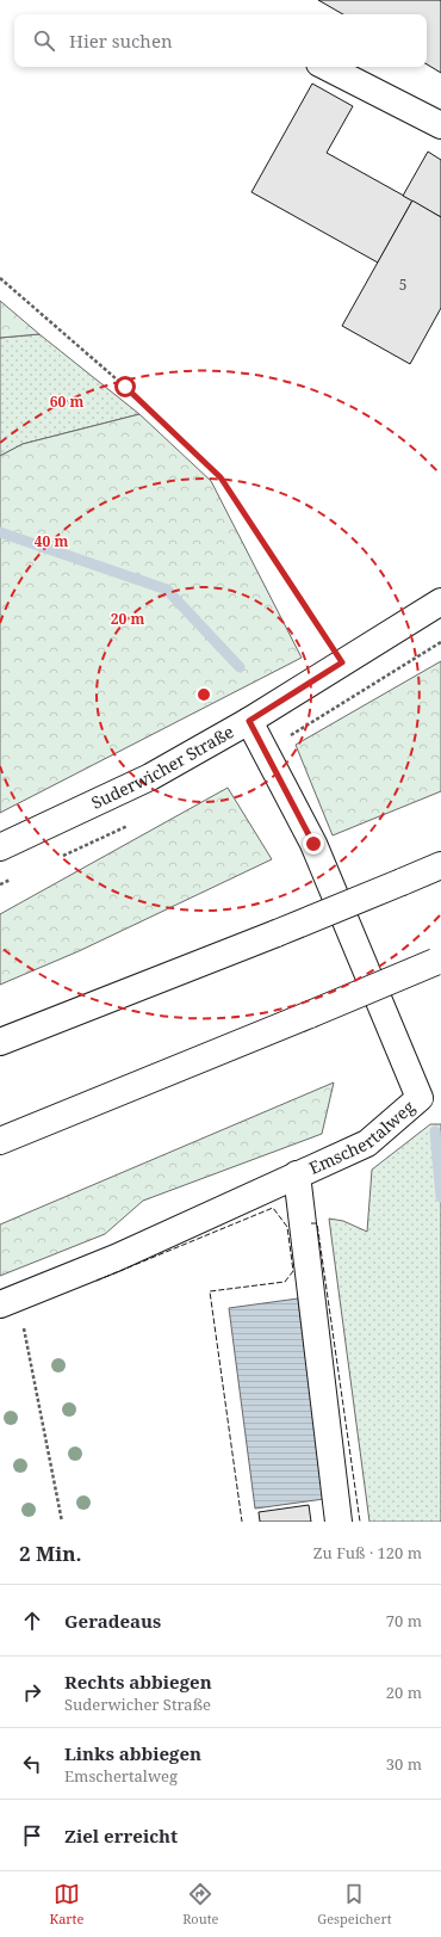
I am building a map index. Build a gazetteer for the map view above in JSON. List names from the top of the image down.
{
  "streets": {
    "main road": ["Suderwicher Straße", "Emschertalweg"]
  },
  "crossings": [
    ["Suderwicher Straße", "Emschertalweg"]
  ],
  "house_numbers": ["5"],
  "page": {
    "search": "Hier suchen",
    "heading": ["2 Min.", "Zu Fuß · 120 m"],
    "list": [
      ["Geradeaus", "70 m"],
      ["Rechts abbiegen", "Suderwicher Straße", "20 m"],
      ["Links abbiegen", "Emschertalweg", "30 m"],
      "Ziel erreicht"
    ],
    "nav": ["Karte", "Route", "Gespeichert"]
  },
  "rings": ["60 m", "40 m", "20 m"]
}
